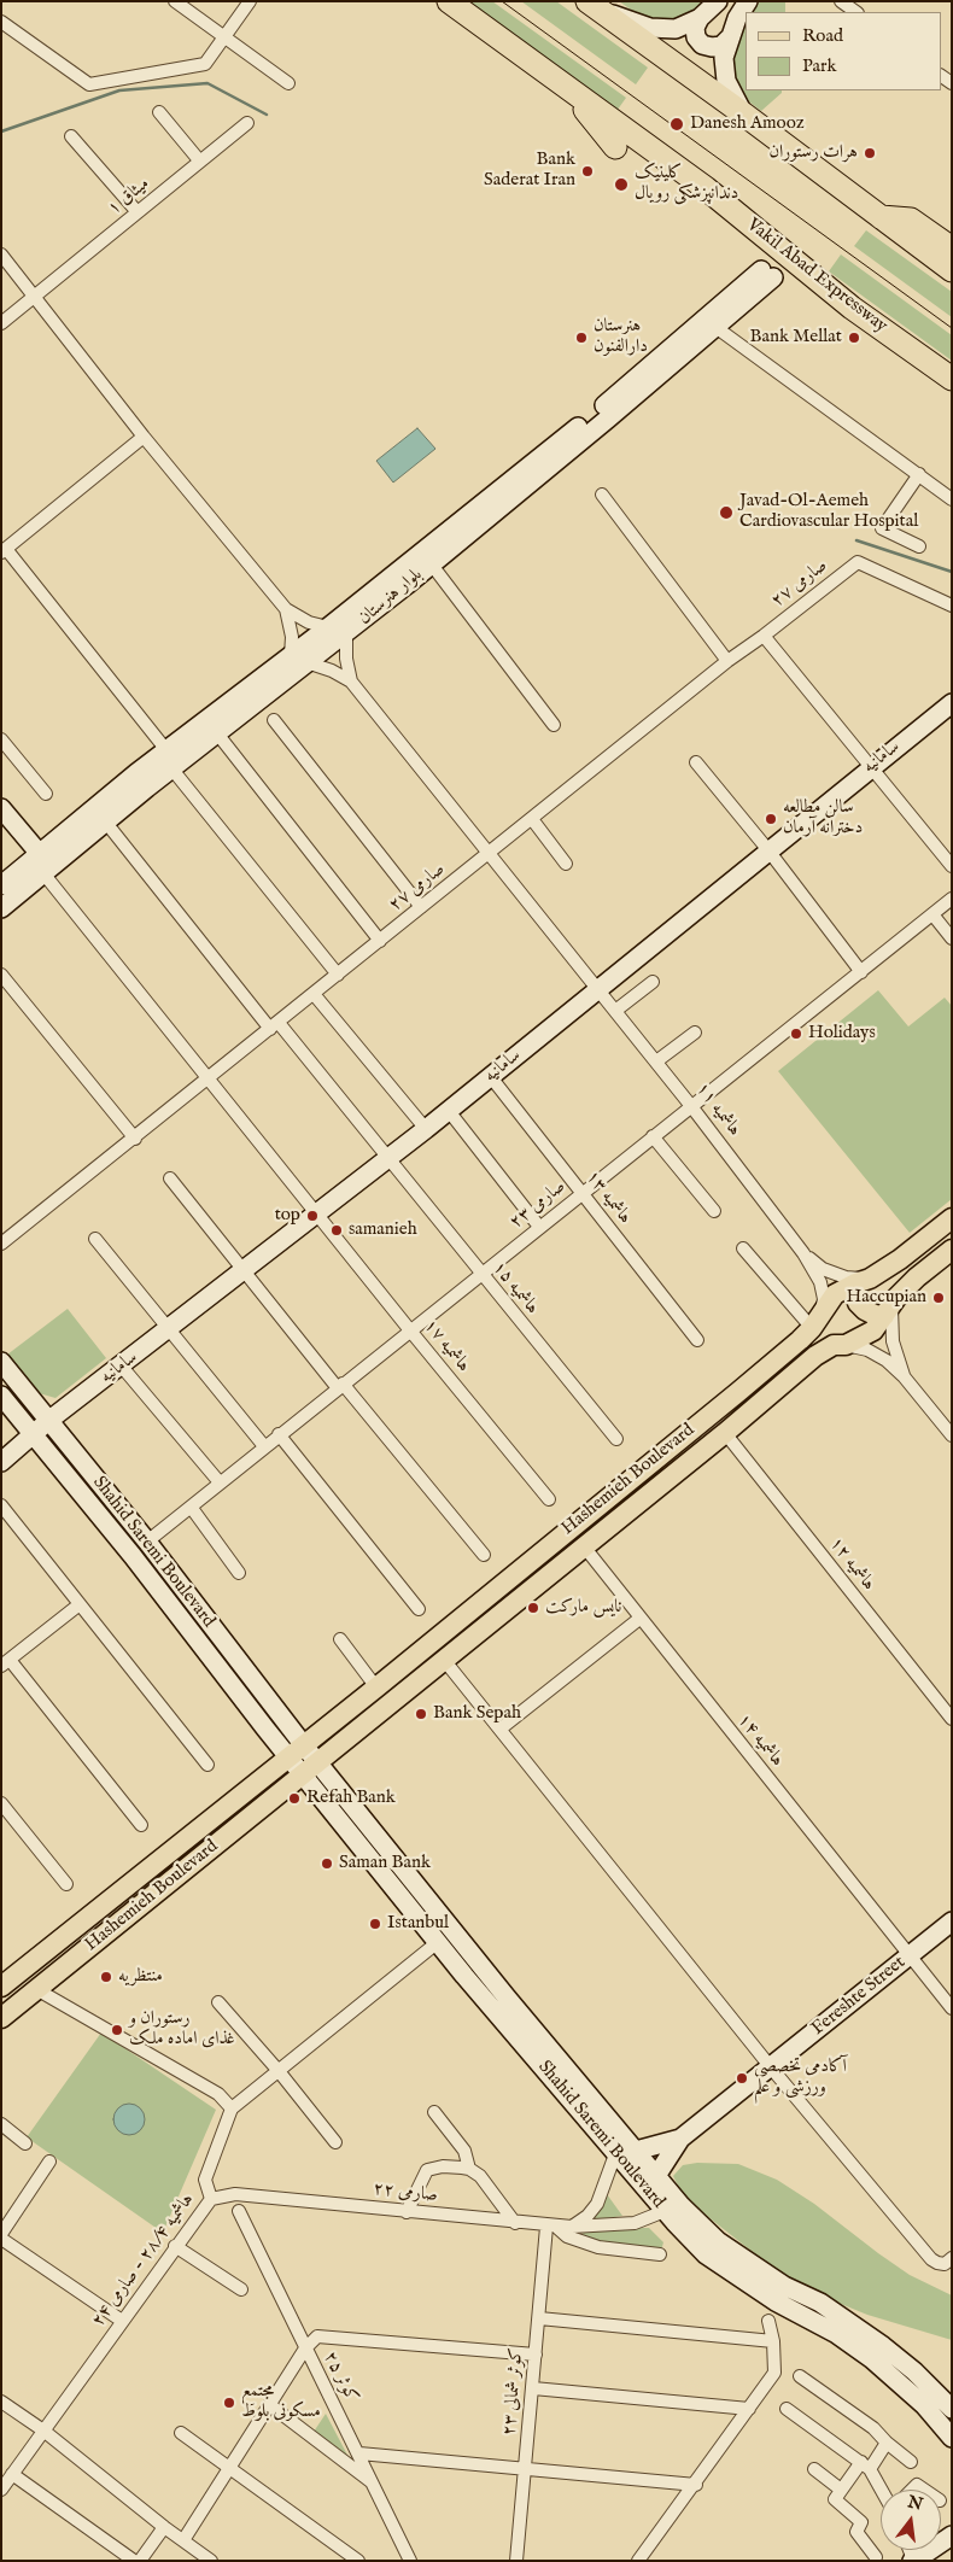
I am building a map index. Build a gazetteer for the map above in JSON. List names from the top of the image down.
{
  "streets": {
    "highway": ["Vakil Abad Expressway"],
    "main road": [
      "بلوار هنرستان",
      "سامانیه",
      "Hashemieh Boulevard",
      "Shahid Saremi Boulevard",
      "Fereshte Street"
    ],
    "street": [
      "میثاق ۱",
      "صارمی ۲۷",
      "هاشمیه ۱۱",
      "هاشمیه ۱۳",
      "صارمی ۲۳",
      "هاشمیه ۱۵",
      "هاشمیه ۱۷",
      "هاشمیه ۱۲",
      "هاشمیه ۱۴",
      "صارمی ۲۲",
      "هاشمیه ۲۸/۴ - صارمی ۲۴",
      "کوثر ۲۵",
      "کوثر شمالی ۲۳"
    ]
  },
  "crossings": [
    ["صارمی ۲۷", "هاشمیه ۱۱"],
    ["صارمی ۲۷", "هاشمیه ۱۵"],
    ["صارمی ۲۷", "هاشمیه ۱۷"],
    ["بلوار هنرستان", "هاشمیه ۱۵"],
    ["بلوار هنرستان", "هاشمیه ۱۷"],
    ["سامانیه", "هاشمیه ۱۱"],
    ["سامانیه", "هاشمیه ۱۳"],
    ["سامانیه", "هاشمیه ۱۵"],
    ["سامانیه", "هاشمیه ۱۷"],
    ["سامانیه", "Shahid Saremi Boulevard"],
    ["هاشمیه ۱۱", "صارمی ۲۳"],
    ["هاشمیه ۱۳", "صارمی ۲۳"],
    ["صارمی ۲۳", "هاشمیه ۱۵"],
    ["صارمی ۲۳", "هاشمیه ۱۷"],
    ["صارمی ۲۳", "Shahid Saremi Boulevard"],
    ["Hashemieh Boulevard", "Shahid Saremi Boulevard"],
    ["Hashemieh Boulevard", "هاشمیه ۱۲"],
    ["Hashemieh Boulevard", "هاشمیه ۱۴"],
    ["Shahid Saremi Boulevard", "Fereshte Street"],
    ["Shahid Saremi Boulevard", "صارمی ۲۲"],
    ["هاشمیه ۱۴", "Fereshte Street"],
    ["صارمی ۲۲", "هاشمیه ۲۸/۴ - صارمی ۲۴"],
    ["صارمی ۲۲", "کوثر شمالی ۲۳"]
  ],
  "places": [
    "Danesh Amooz",
    "هرات رستوران",
    "Bank Saderat Iran",
    "کلینیک دندانپزشکی رویال",
    "هنرستان دارالفنون",
    "Bank Mellat",
    "Javad-Ol-Aemeh Cardiovascular Hospital",
    "سالن مطالعه دخترانه آرمان",
    "Holidays",
    "top",
    "samanieh",
    "Haccupian",
    "نایس مارکت",
    "Bank Sepah",
    "Refah Bank",
    "Saman Bank",
    "Istanbul",
    "منتظریه",
    "رستوران و غذای اماده ملک",
    "آکادمی تخصصی ورزشی و علم",
    "مجتمع مسکونی بلوط"
  ],
  "legend": ["Road", "Park"],
  "north": "top"
}
